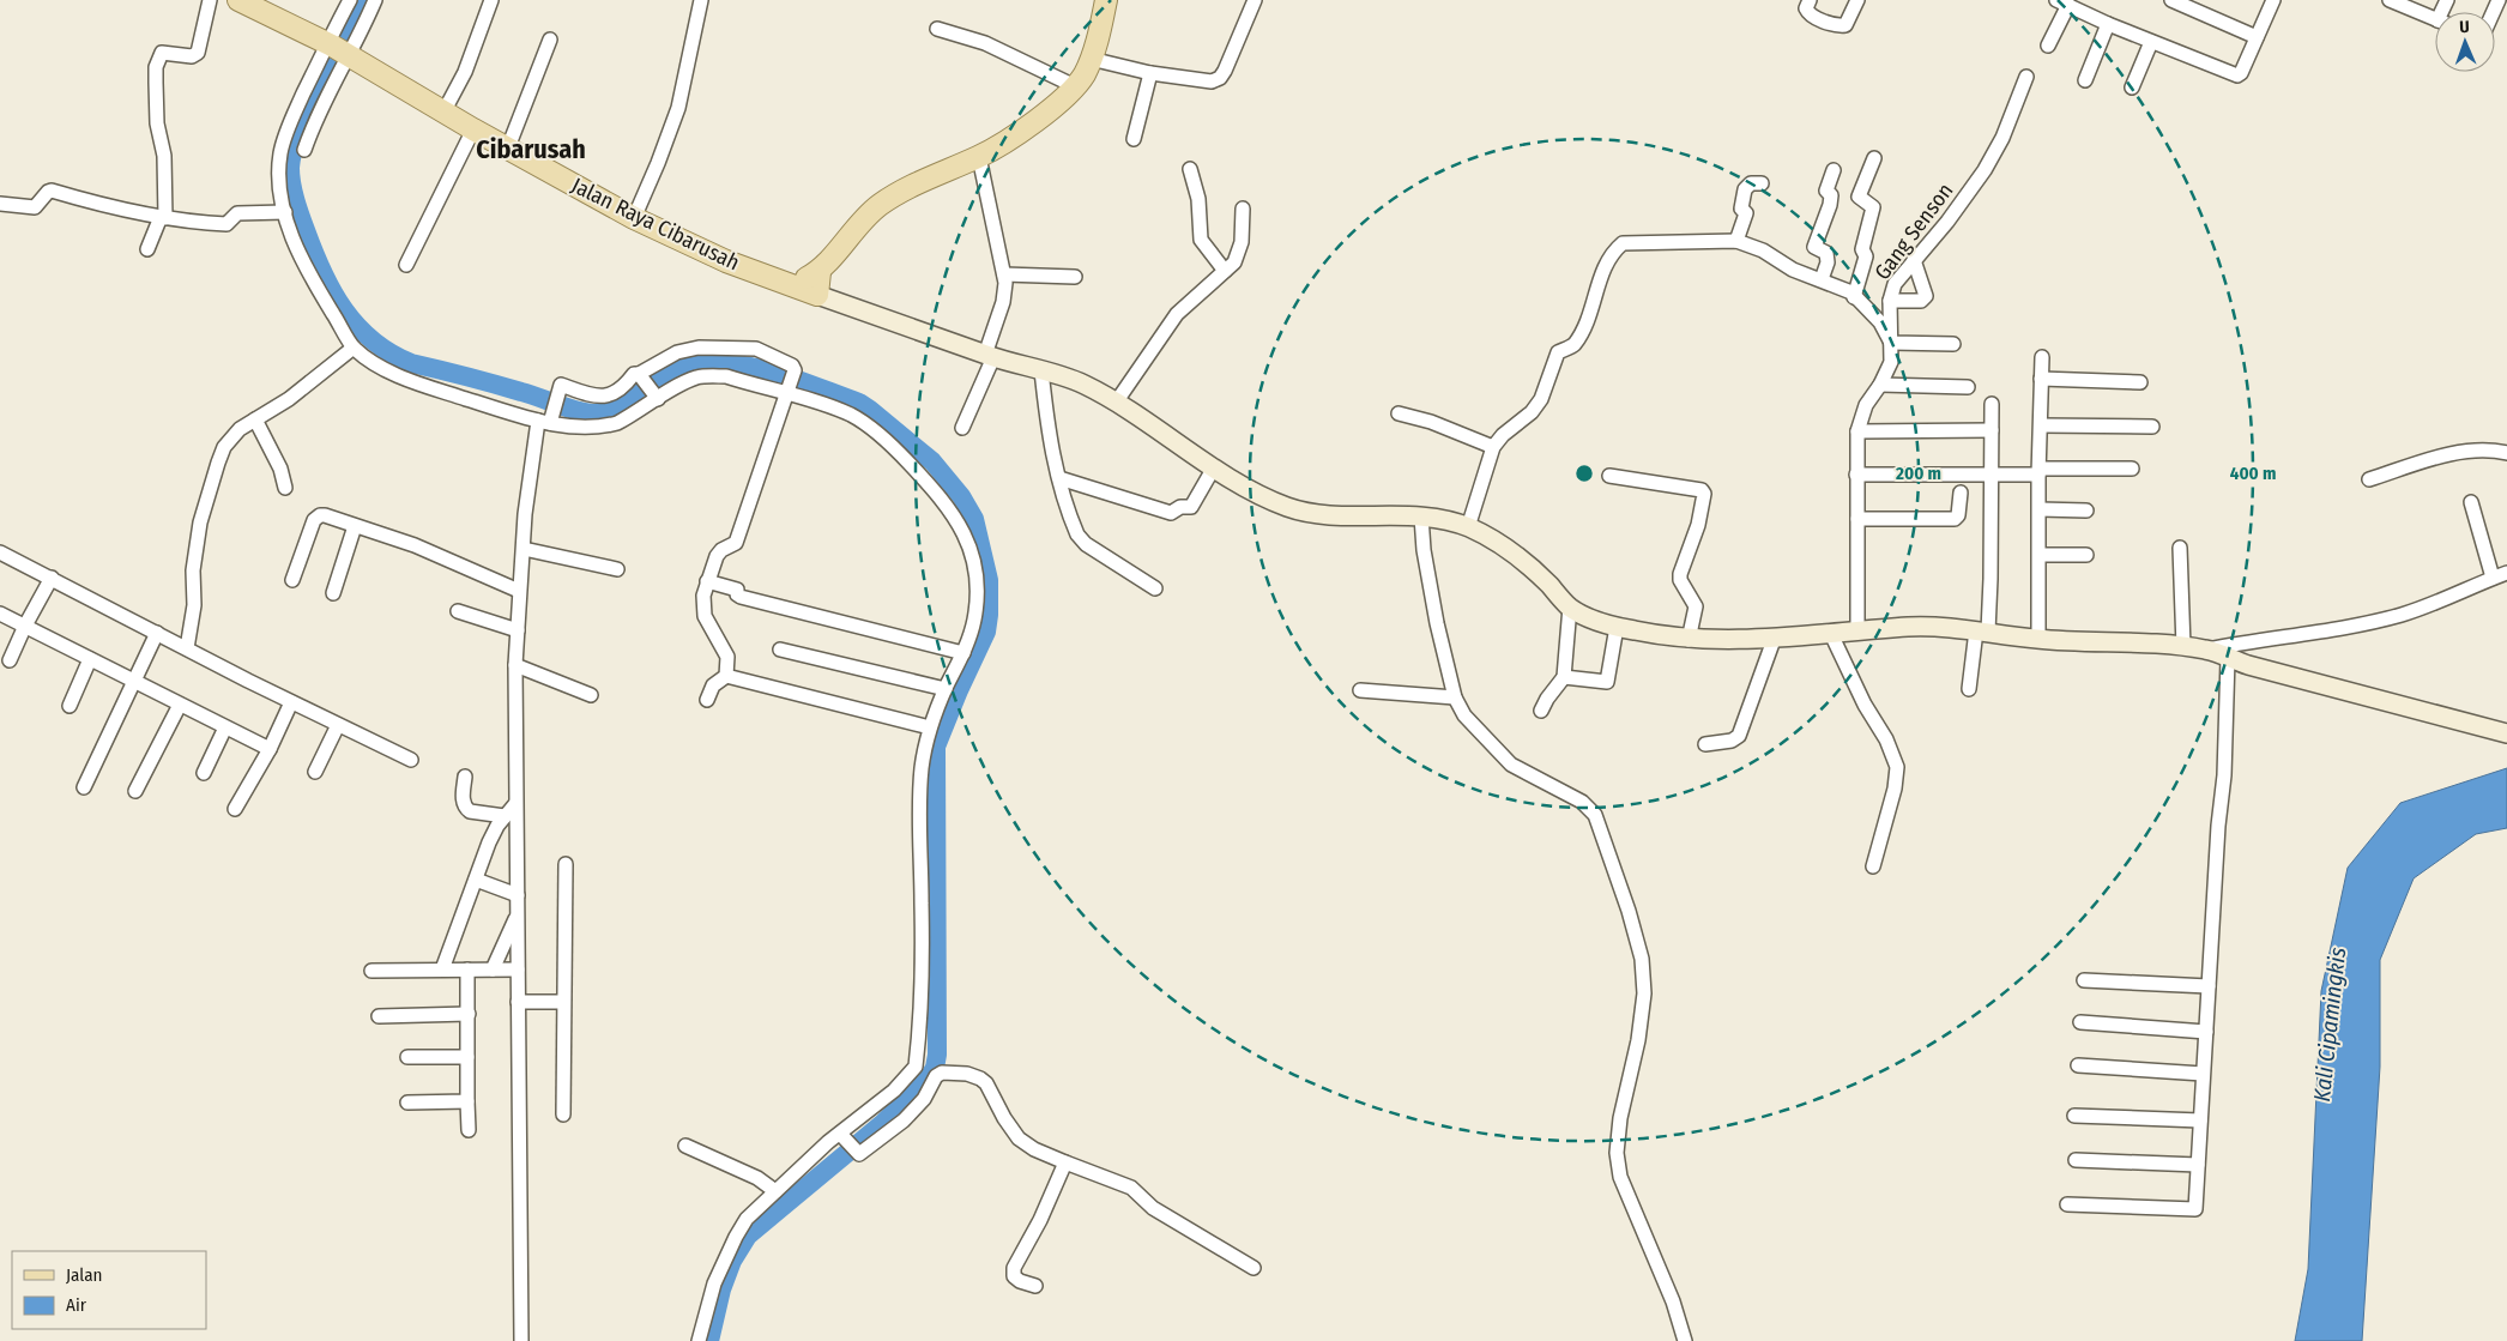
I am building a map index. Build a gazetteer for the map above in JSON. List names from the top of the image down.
{
  "streets": {
    "main road": ["Jalan Raya Cibarusah"],
    "street": ["Gang Senson"]
  },
  "districts": ["Cibarusah"],
  "water": ["Kali Cipamingkis"],
  "legend": ["Jalan", "Air"],
  "north": "top",
  "rings": ["200 m", "400 m"]
}
